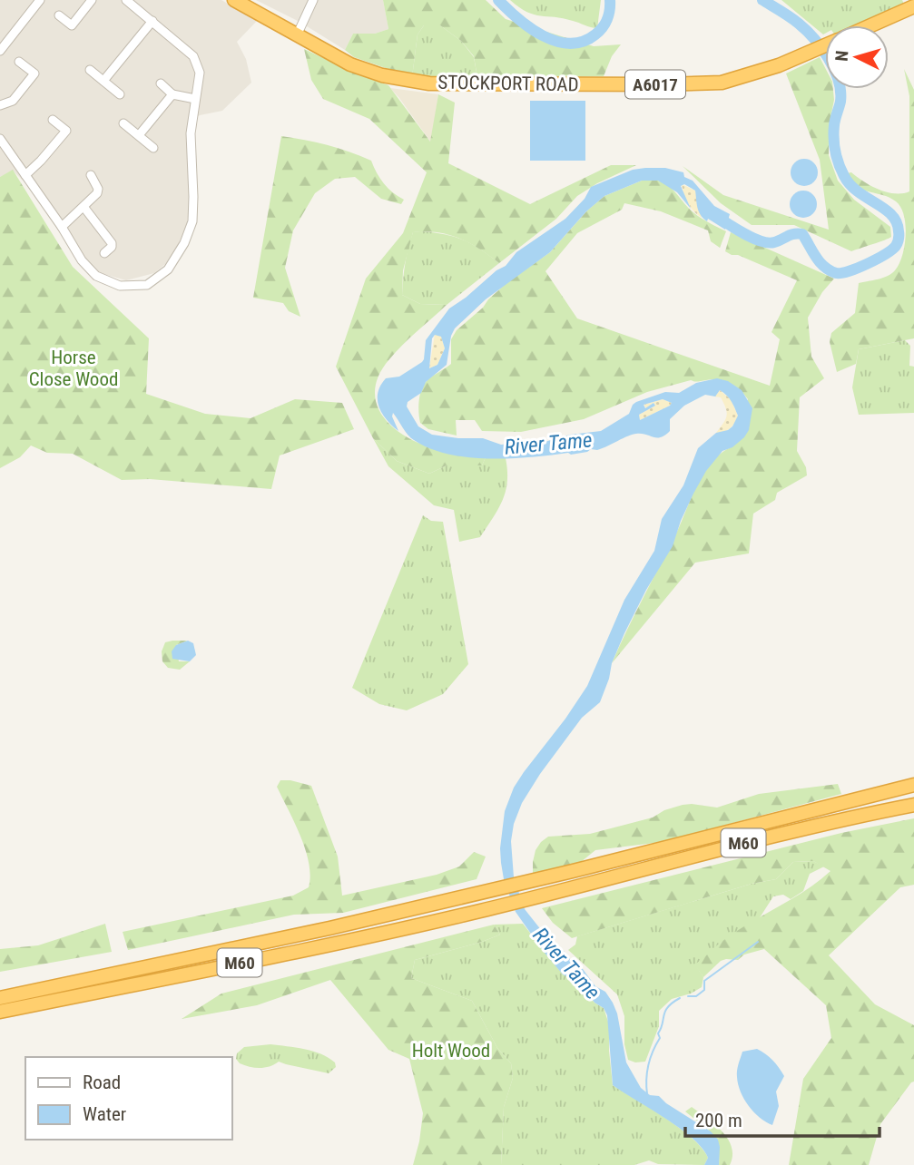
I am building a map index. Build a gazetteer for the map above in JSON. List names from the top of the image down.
{
  "streets": {
    "highway": ["STOCKPORT ROAD", "A6017", "M60"]
  },
  "water": ["River Tame"],
  "parks": ["Horse Close Wood", "Holt Wood"],
  "legend": ["Road", "Water"],
  "scale_bar": "200 m",
  "north": "left"
}
